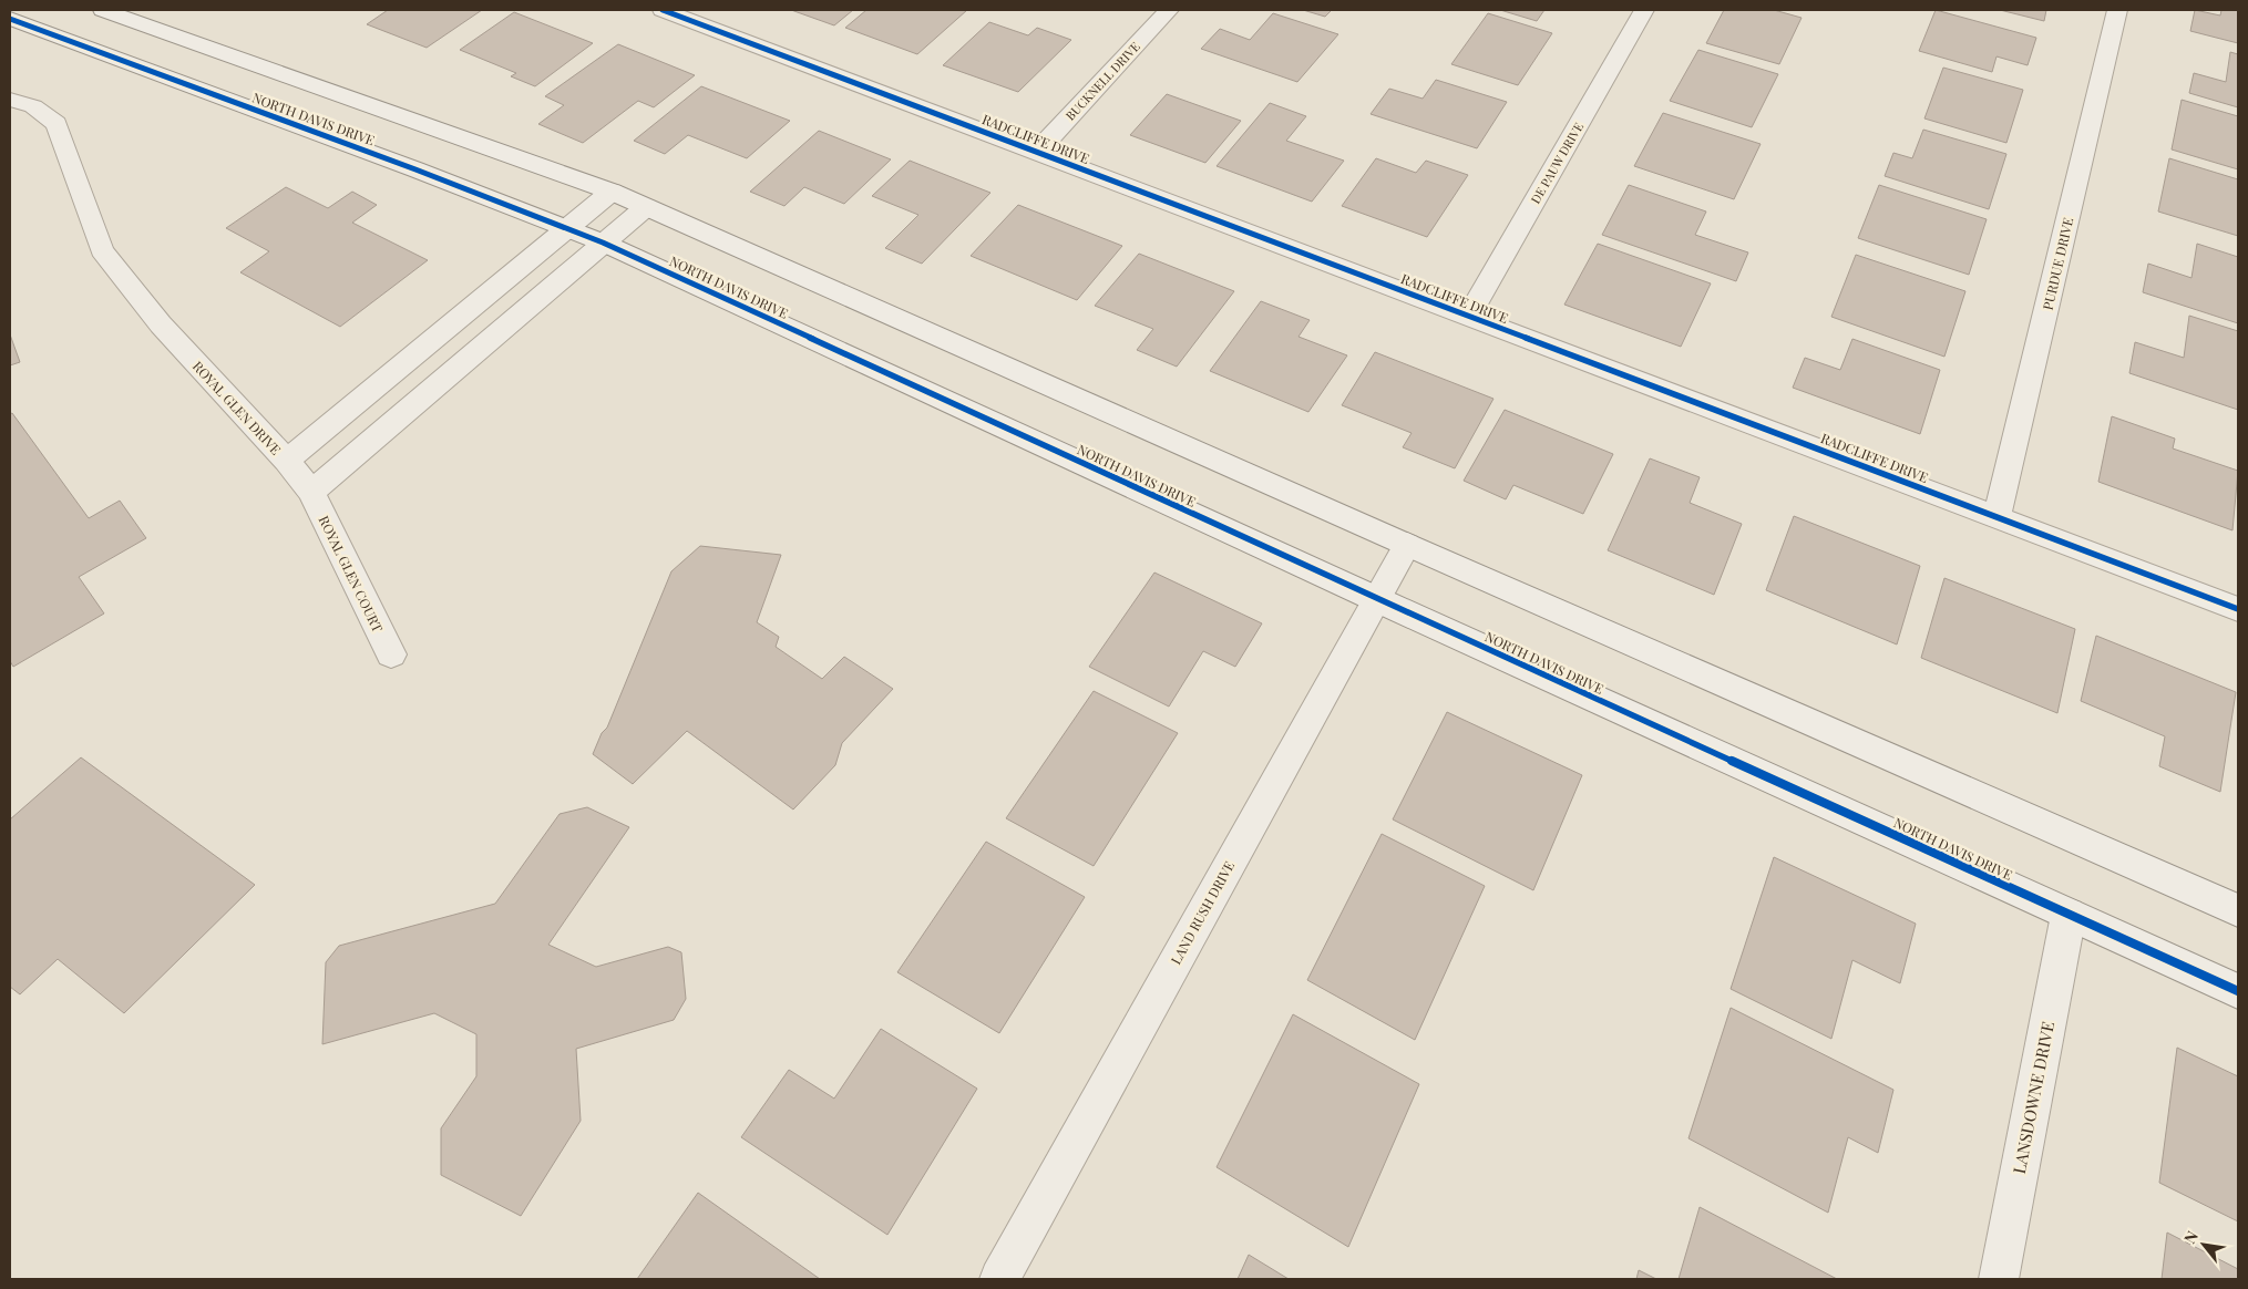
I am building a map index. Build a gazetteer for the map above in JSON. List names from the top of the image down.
{
  "streets": {
    "street": [
      "BUCKNELL DRIVE",
      "NORTH DAVIS DRIVE",
      "RADCLIFFE DRIVE",
      "DE PAUW DRIVE",
      "PURDUE DRIVE",
      "ROYAL GLEN DRIVE",
      "ROYAL GLEN COURT",
      "LAND RUSH DRIVE",
      "LANSDOWNE DRIVE"
    ]
  },
  "crossings": [
    ["BUCKNELL DRIVE", "RADCLIFFE DRIVE"],
    ["NORTH DAVIS DRIVE", "ROYAL GLEN DRIVE"],
    ["NORTH DAVIS DRIVE", "LAND RUSH DRIVE"],
    ["NORTH DAVIS DRIVE", "LANSDOWNE DRIVE"],
    ["RADCLIFFE DRIVE", "DE PAUW DRIVE"],
    ["RADCLIFFE DRIVE", "PURDUE DRIVE"],
    ["ROYAL GLEN DRIVE", "ROYAL GLEN COURT"]
  ],
  "north": "top left"
}
